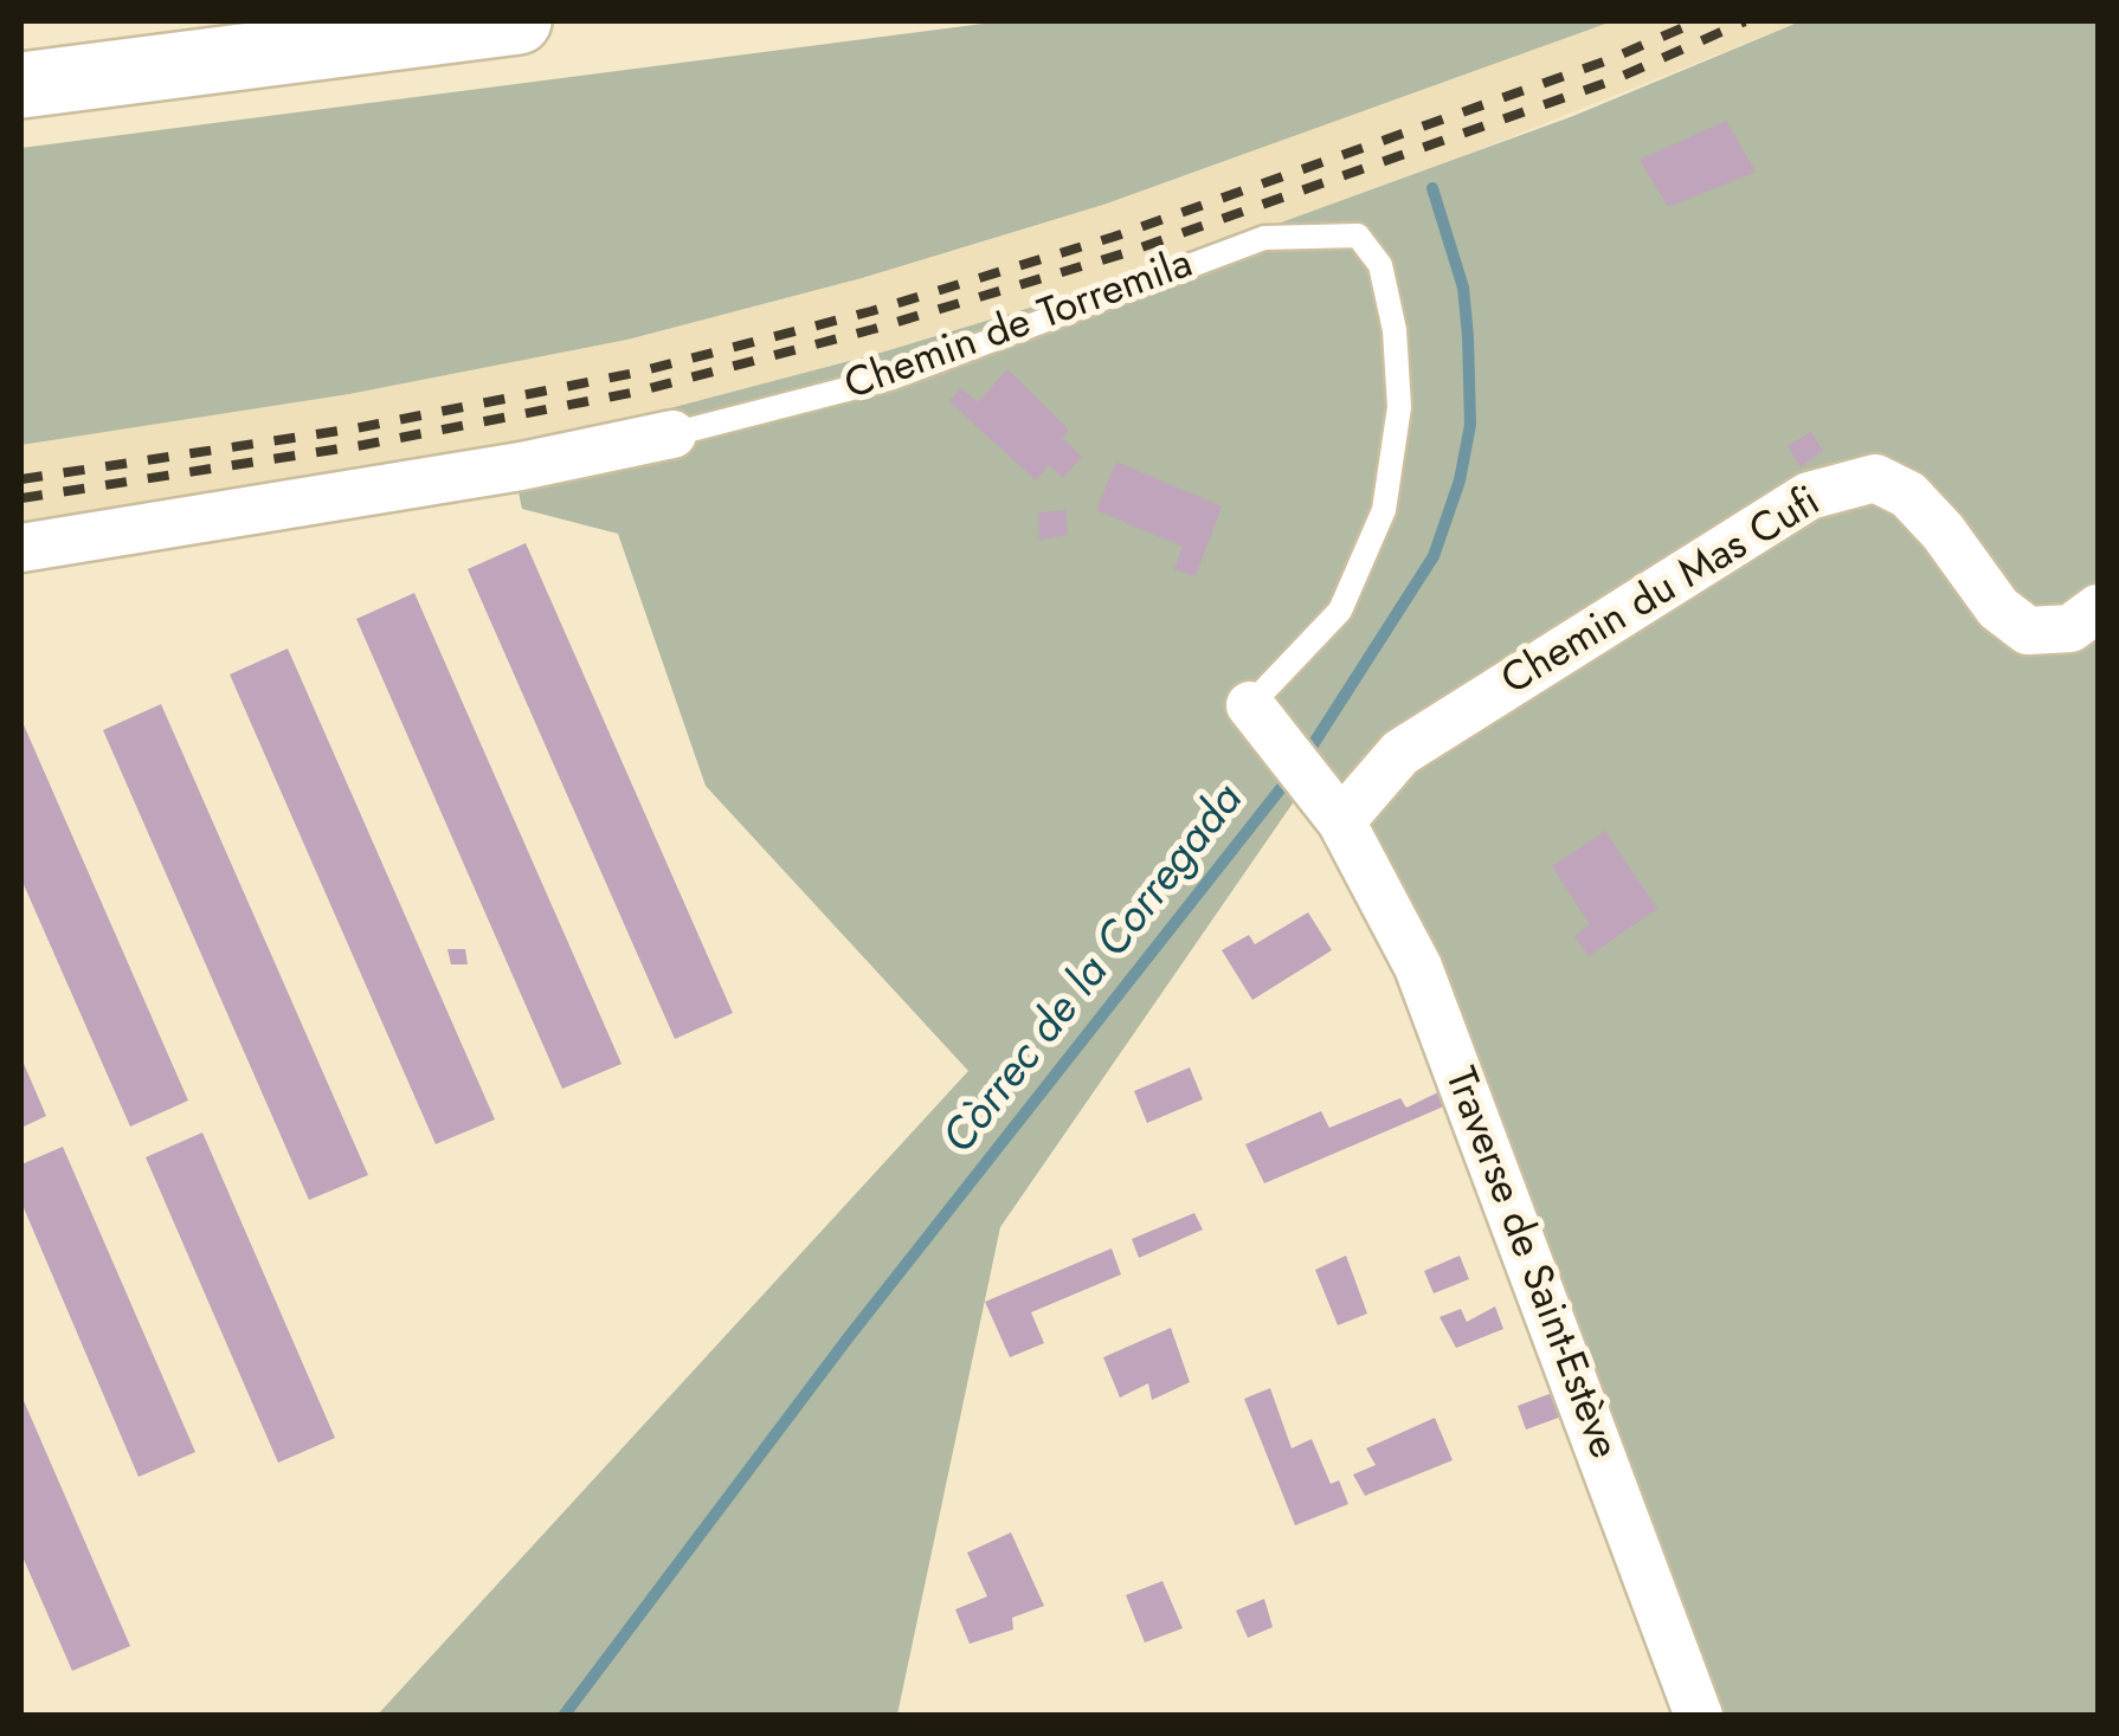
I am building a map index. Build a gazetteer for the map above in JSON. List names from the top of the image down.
{
  "streets": {
    "street": ["Chemin de Torremila", "Chemin du Mas Cufi", "Traverse de Saint-Estève"]
  },
  "crossings": [
    ["Chemin de Torremila", "Chemin du Mas Cufi"],
    ["Chemin de Torremila", "Traverse de Saint-Estève"],
    ["Chemin du Mas Cufi", "Traverse de Saint-Estève"]
  ],
  "water": ["Còrrec de la Corregada"]
}
